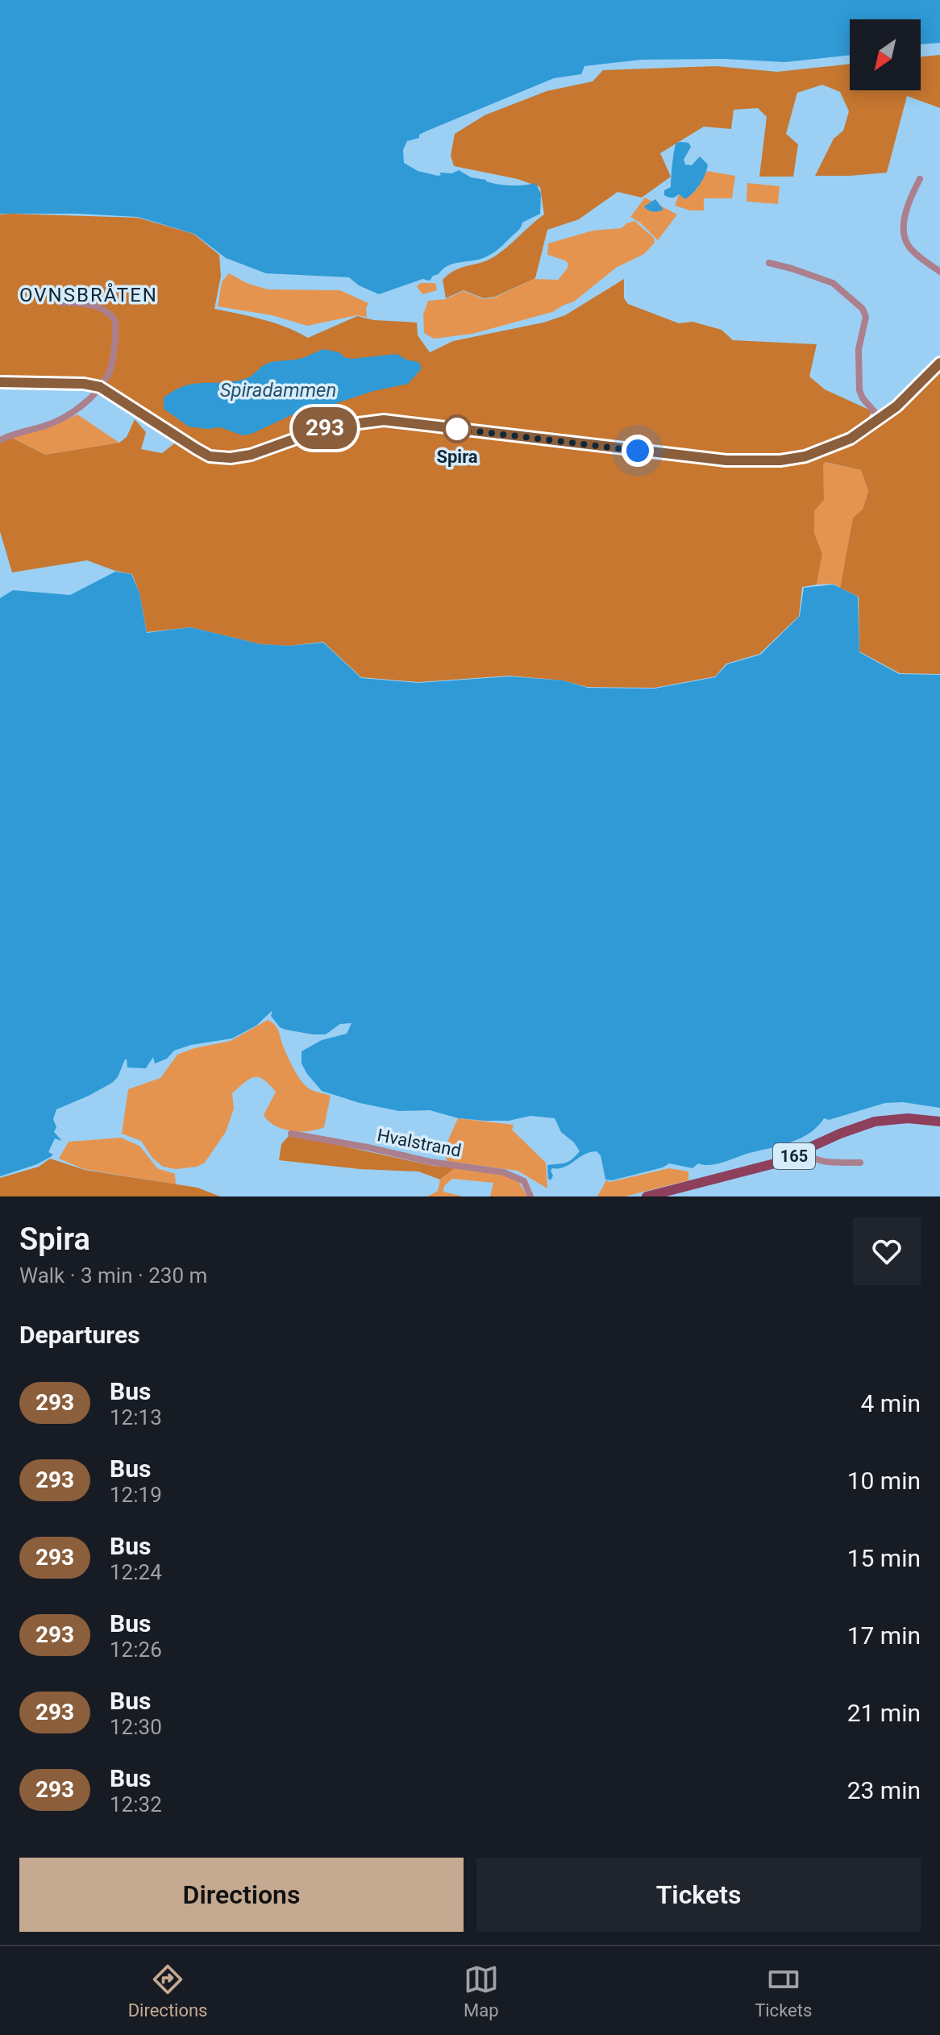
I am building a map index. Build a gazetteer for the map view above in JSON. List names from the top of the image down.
{
  "streets": {
    "main road": ["165"],
    "street": ["Hvalstrand"]
  },
  "districts": ["OVNSBRÅTEN"],
  "water": ["Spiradammen"],
  "places": ["Spira"],
  "lines": ["bus line 293"],
  "north": "bottom left",
  "page": {
    "on_map": "293",
    "heading": [
      ["Spira", "Walk · 3 min · 230 m"],
      "Departures"
    ],
    "list": [
      {
        "mark": "293",
        "name": "Bus",
        "note": "12:13",
        "value": "4 min"
      },
      {
        "mark": "293",
        "name": "Bus",
        "note": "12:19",
        "value": "10 min"
      },
      {
        "mark": "293",
        "name": "Bus",
        "note": "12:24",
        "value": "15 min"
      },
      {
        "mark": "293",
        "name": "Bus",
        "note": "12:26",
        "value": "17 min"
      },
      {
        "mark": "293",
        "name": "Bus",
        "note": "12:30",
        "value": "21 min"
      },
      {
        "mark": "293",
        "name": "Bus",
        "note": "12:32",
        "value": "23 min"
      }
    ],
    "buttons": ["Directions", "Tickets"],
    "tabs": ["Directions", "Map", "Tickets"]
  }
}
